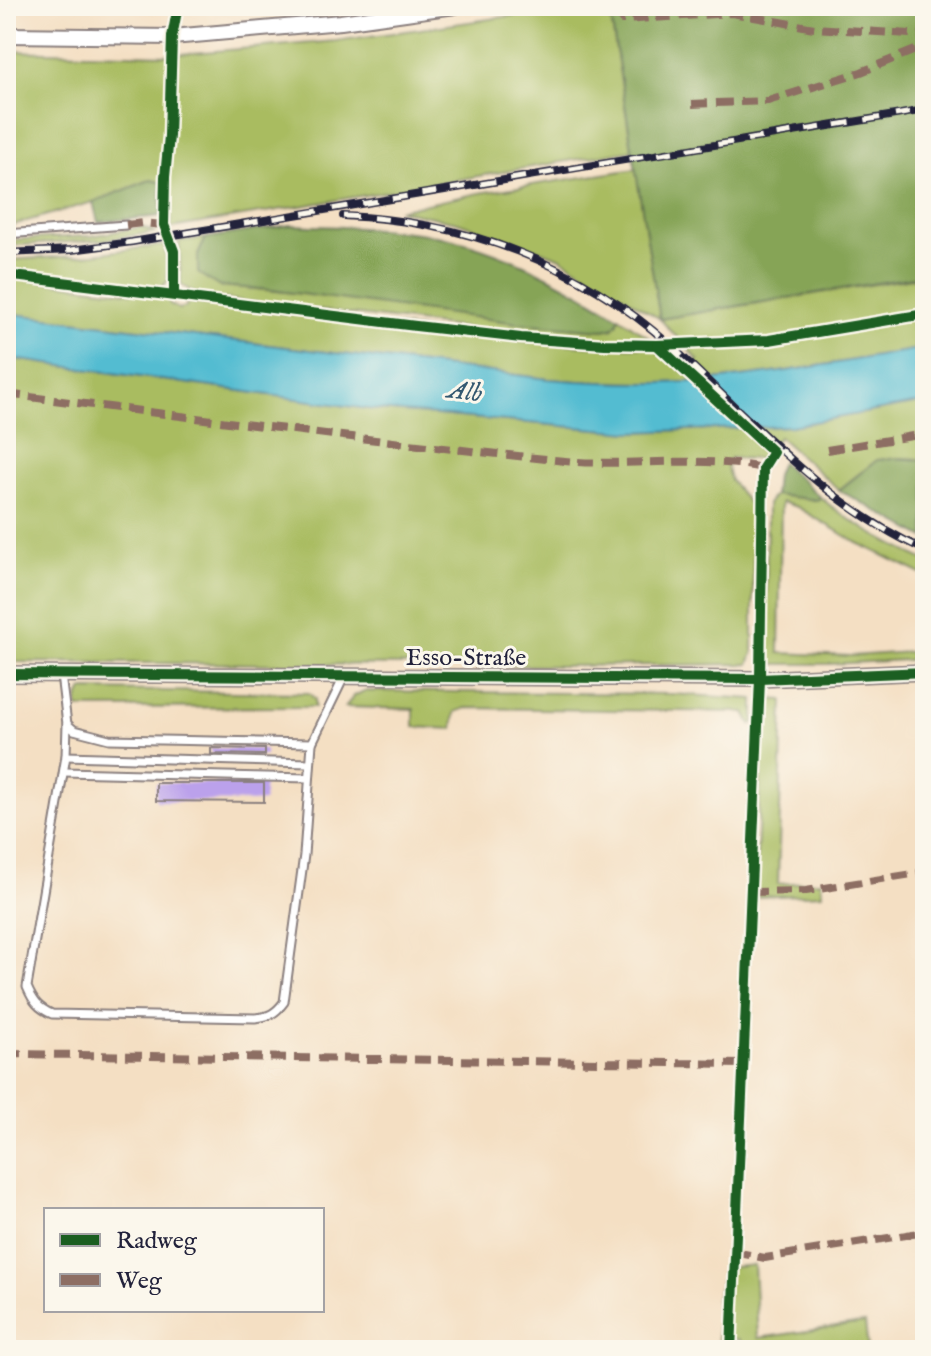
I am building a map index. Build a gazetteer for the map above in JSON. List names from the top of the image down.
{
  "streets": {
    "street": ["Esso-Straße"]
  },
  "water": ["Alb"],
  "legend": ["Radweg", "Weg"]
}
